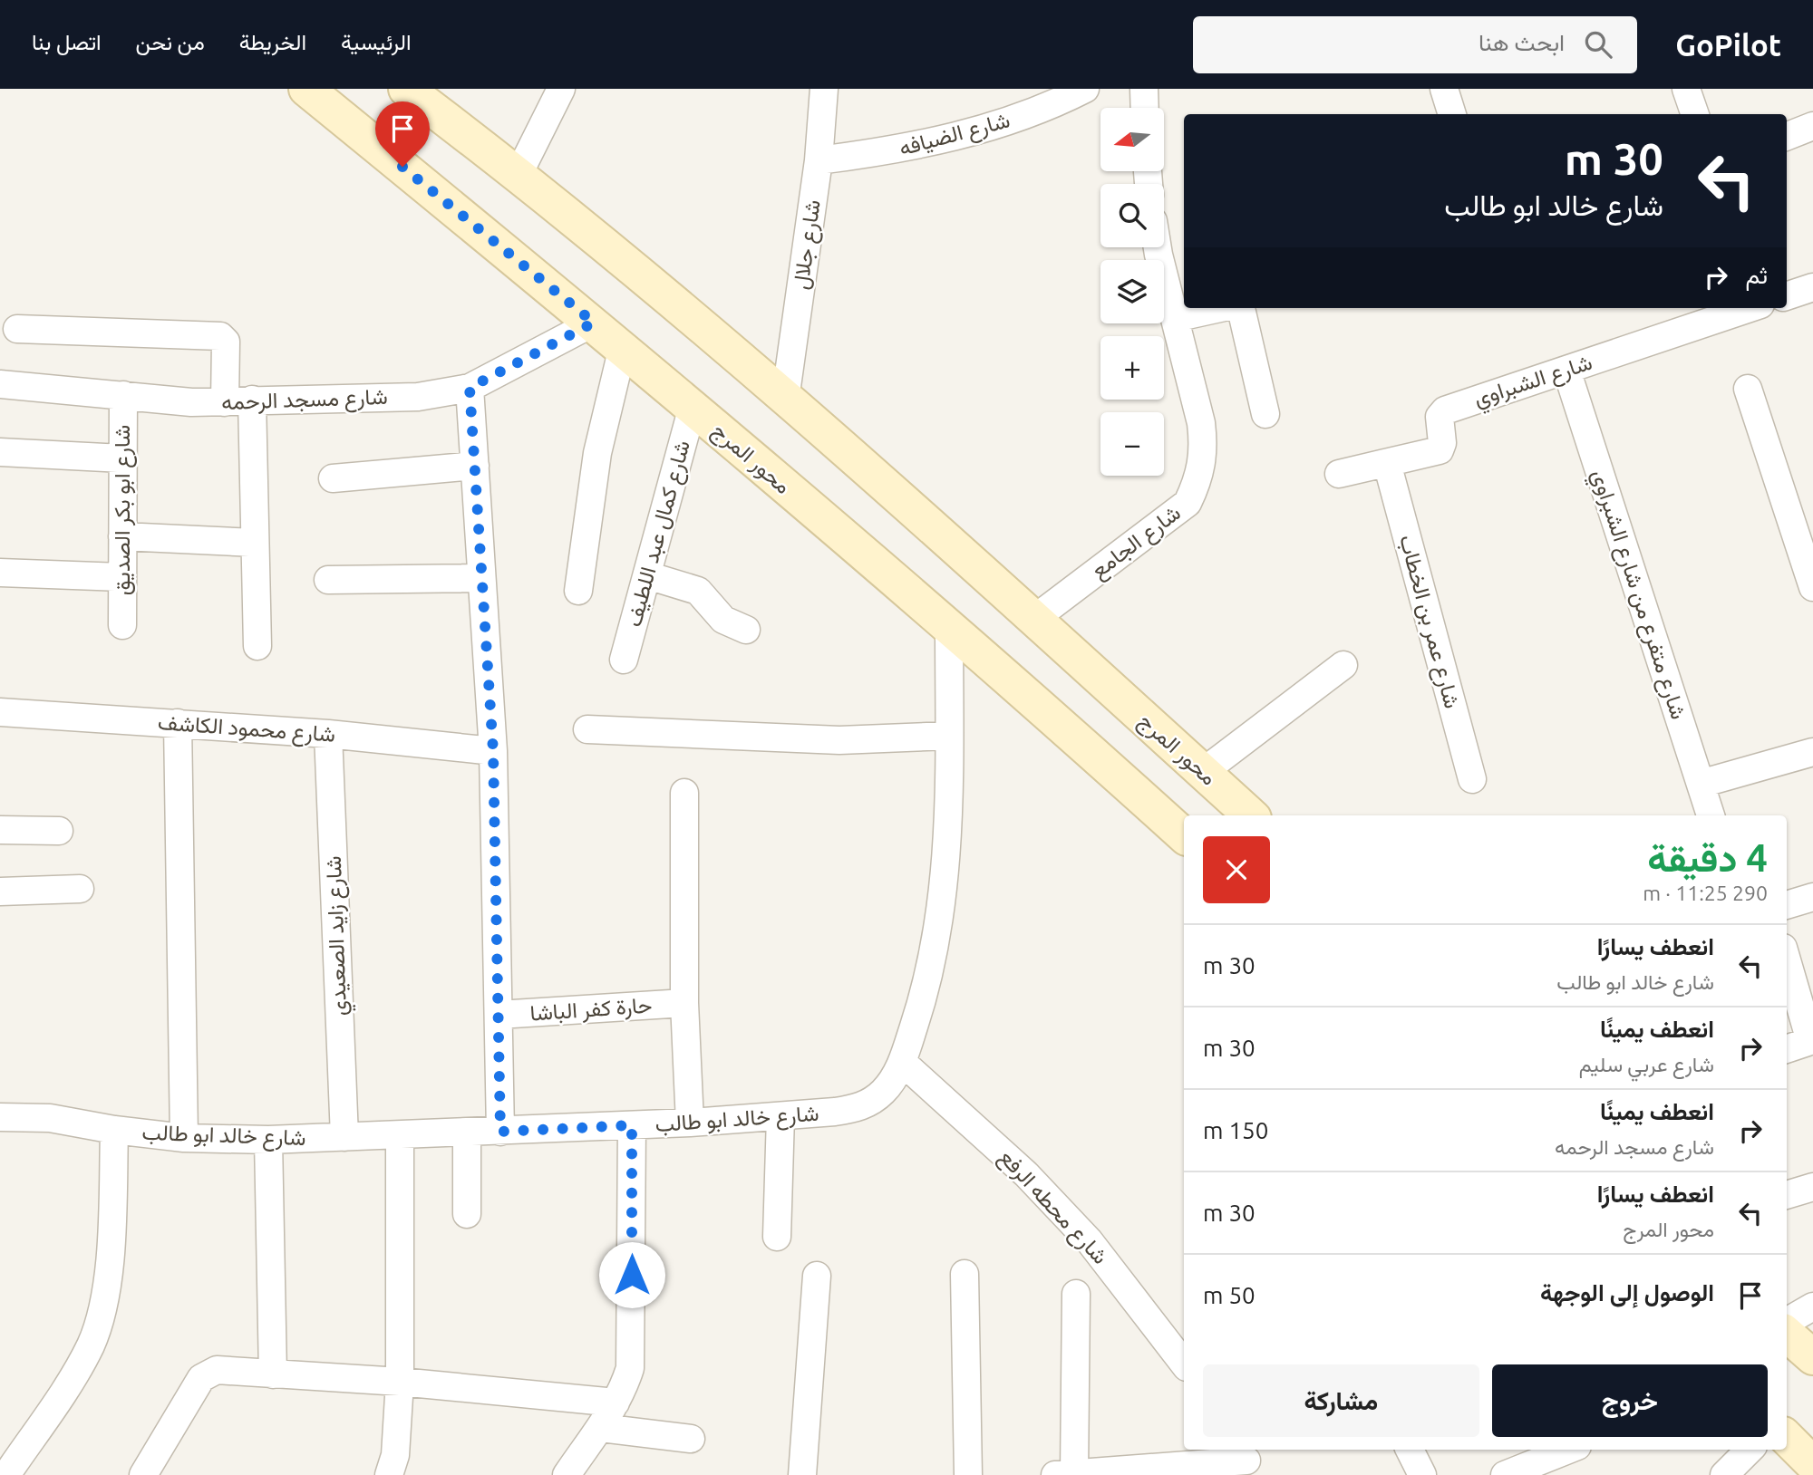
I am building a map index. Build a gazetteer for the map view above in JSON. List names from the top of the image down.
{
  "streets": {
    "main road": ["محور المرج"],
    "street": [
      "شارع الضيافه",
      "شارع جلال",
      "شارع الشبراوي",
      "شارع مسجد الرحمه",
      "شارع ابو بكر الصديق",
      "شارع كمال عبد اللطيف",
      "شارع الجامع",
      "شارع متفرع من شارع الشبراوي",
      "شارع عمر بن الخطاب",
      "شارع محمود الكاشف",
      "شارع زايد الصعيدي",
      "حارة كفر الباشا",
      "شارع خالد ابو طالب",
      "شارع محطه الرفع"
    ]
  },
  "crossings": [
    ["شارع الضيافه", "شارع جلال"],
    ["شارع جلال", "محور المرج"],
    ["شارع الشبراوي", "شارع متفرع من شارع الشبراوي"],
    ["شارع الشبراوي", "شارع عمر بن الخطاب"],
    ["شارع مسجد الرحمه", "محور المرج"],
    ["شارع مسجد الرحمه", "شارع ابو بكر الصديق"],
    ["محور المرج", "شارع كمال عبد اللطيف"],
    ["محور المرج", "شارع الجامع"],
    ["محور المرج", "شارع خالد ابو طالب"],
    ["شارع محمود الكاشف", "شارع زايد الصعيدي"],
    ["شارع زايد الصعيدي", "شارع خالد ابو طالب"],
    ["شارع خالد ابو طالب", "شارع محطه الرفع"]
  ],
  "north": "left",
  "page": {
    "header": "GoPilot",
    "search": "ابحث هنا",
    "nav": [
      "الرئيسية",
      "الخريطة",
      "من نحن",
      "اتصل بنا"
    ],
    "map_buttons": ["+", "−"],
    "turn": ["30 m", "شارع خالد ابو طالب"],
    "then": "ثم",
    "heading": ["4 دقيقة", "290 m · 11:25"],
    "list": [
      {
        "name": "انعطف يسارًا",
        "note": "شارع خالد ابو طالب",
        "value": "30 m"
      },
      {
        "name": "انعطف يمينًا",
        "note": "شارع عربي سليم",
        "value": "30 m"
      },
      {
        "name": "انعطف يمينًا",
        "note": "شارع مسجد الرحمه",
        "value": "150 m"
      },
      {
        "name": "انعطف يسارًا",
        "note": "محور المرج",
        "value": "30 m"
      },
      {
        "name": "الوصول إلى الوجهة",
        "value": "50 m"
      }
    ],
    "buttons": ["خروج", "مشاركة"]
  }
}
